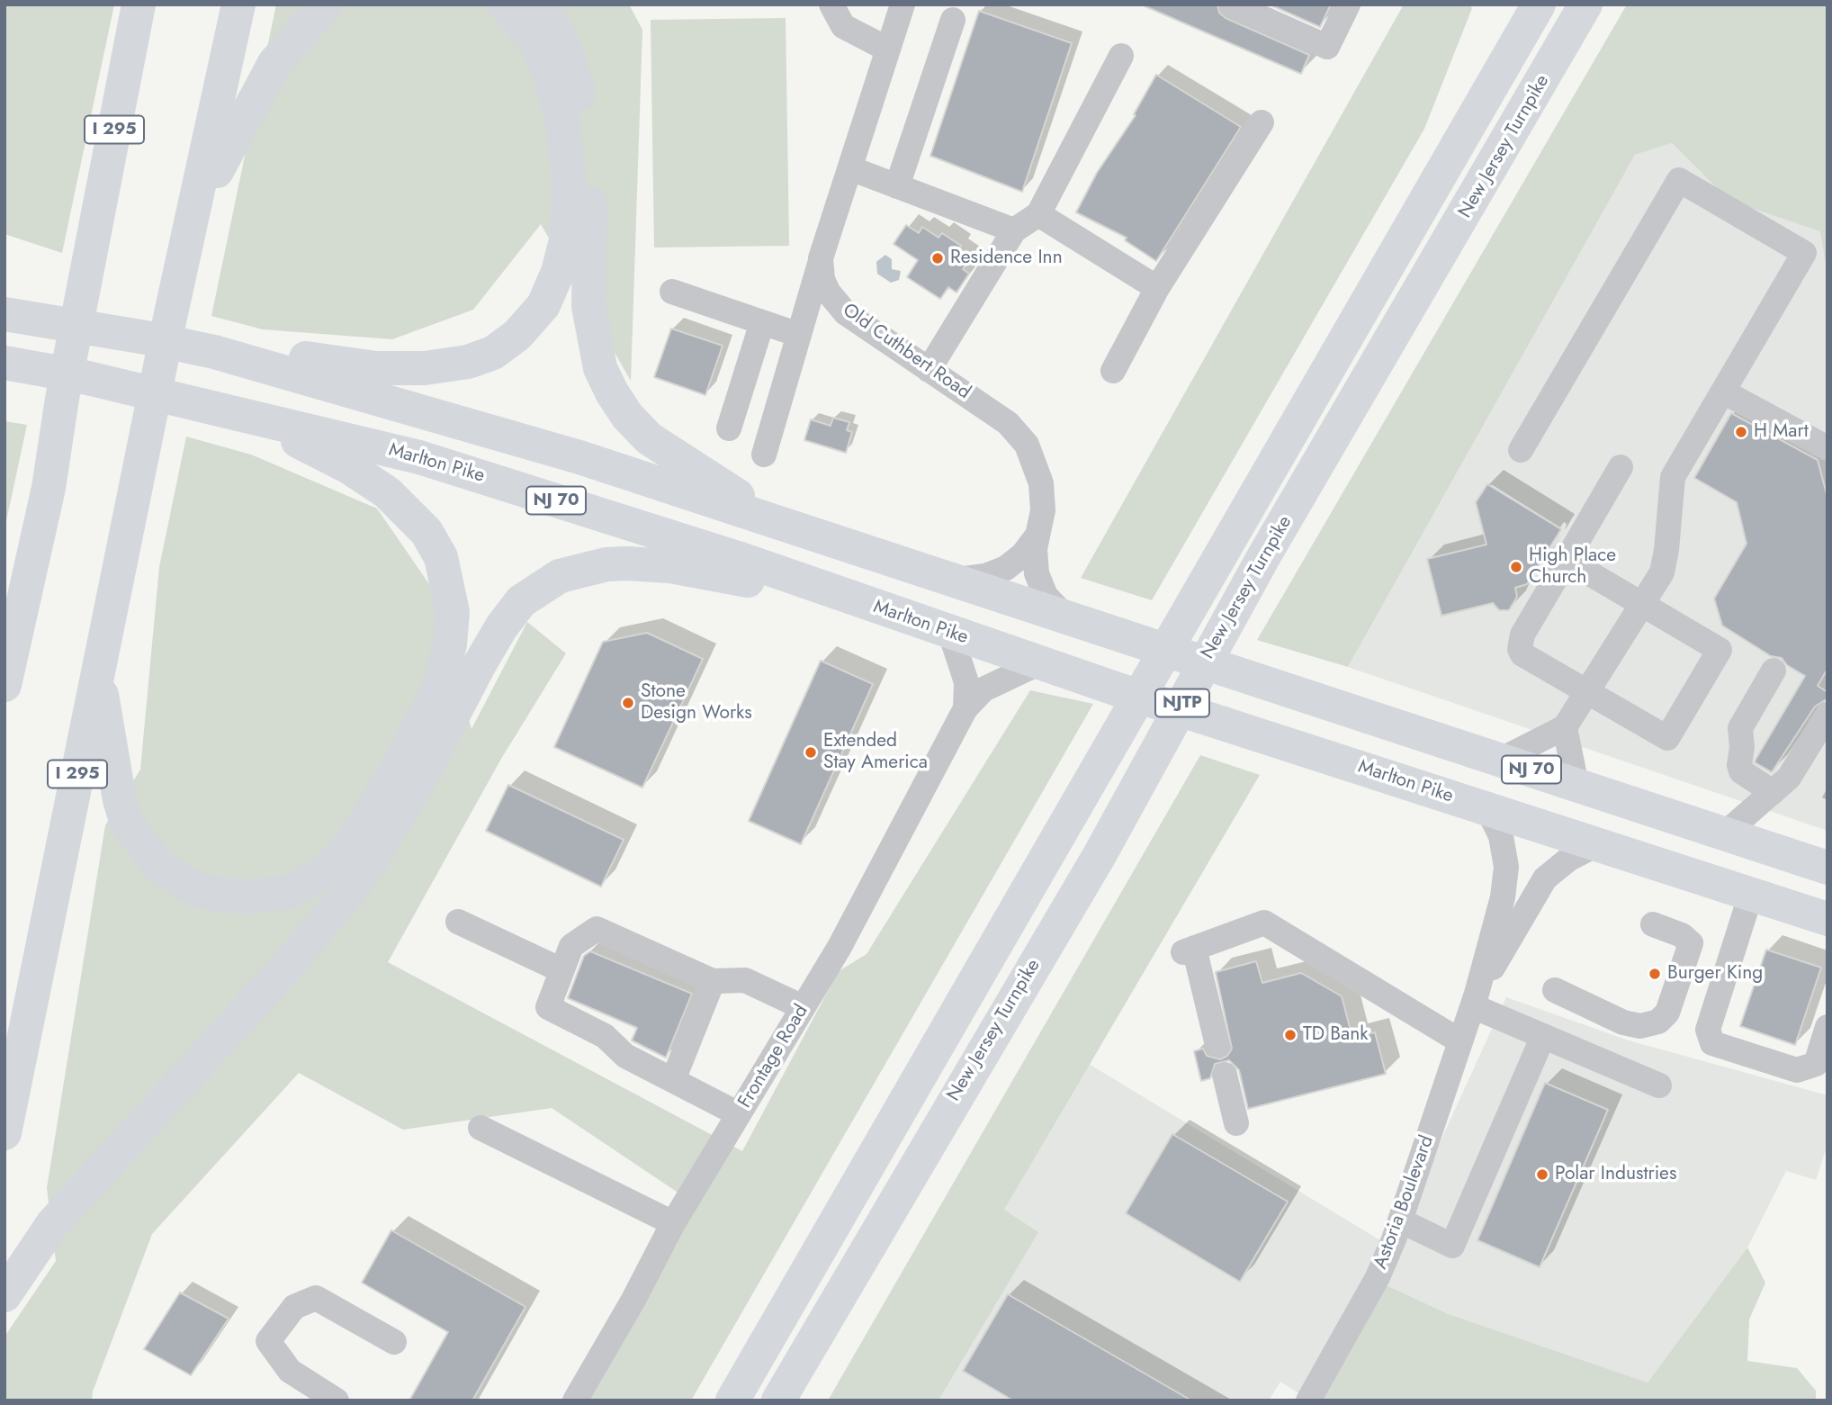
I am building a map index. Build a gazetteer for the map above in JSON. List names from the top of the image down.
{
  "streets": {
    "highway": [
      "I 295",
      "New Jersey Turnpike",
      "Marlton Pike",
      "NJ 70",
      "NJTP"
    ],
    "street": ["Old Cuthbert Road", "Frontage Road", "Astoria Boulevard"]
  },
  "crossings": [
    ["Old Cuthbert Road", "NJ 70"],
    ["Marlton Pike", "Frontage Road"],
    ["Marlton Pike", "Astoria Boulevard"]
  ],
  "places": [
    "Residence Inn",
    "H Mart",
    "High Place Church",
    "Stone Design Works",
    "Extended Stay America",
    "Burger King",
    "TD Bank",
    "Polar Industries"
  ]
}
